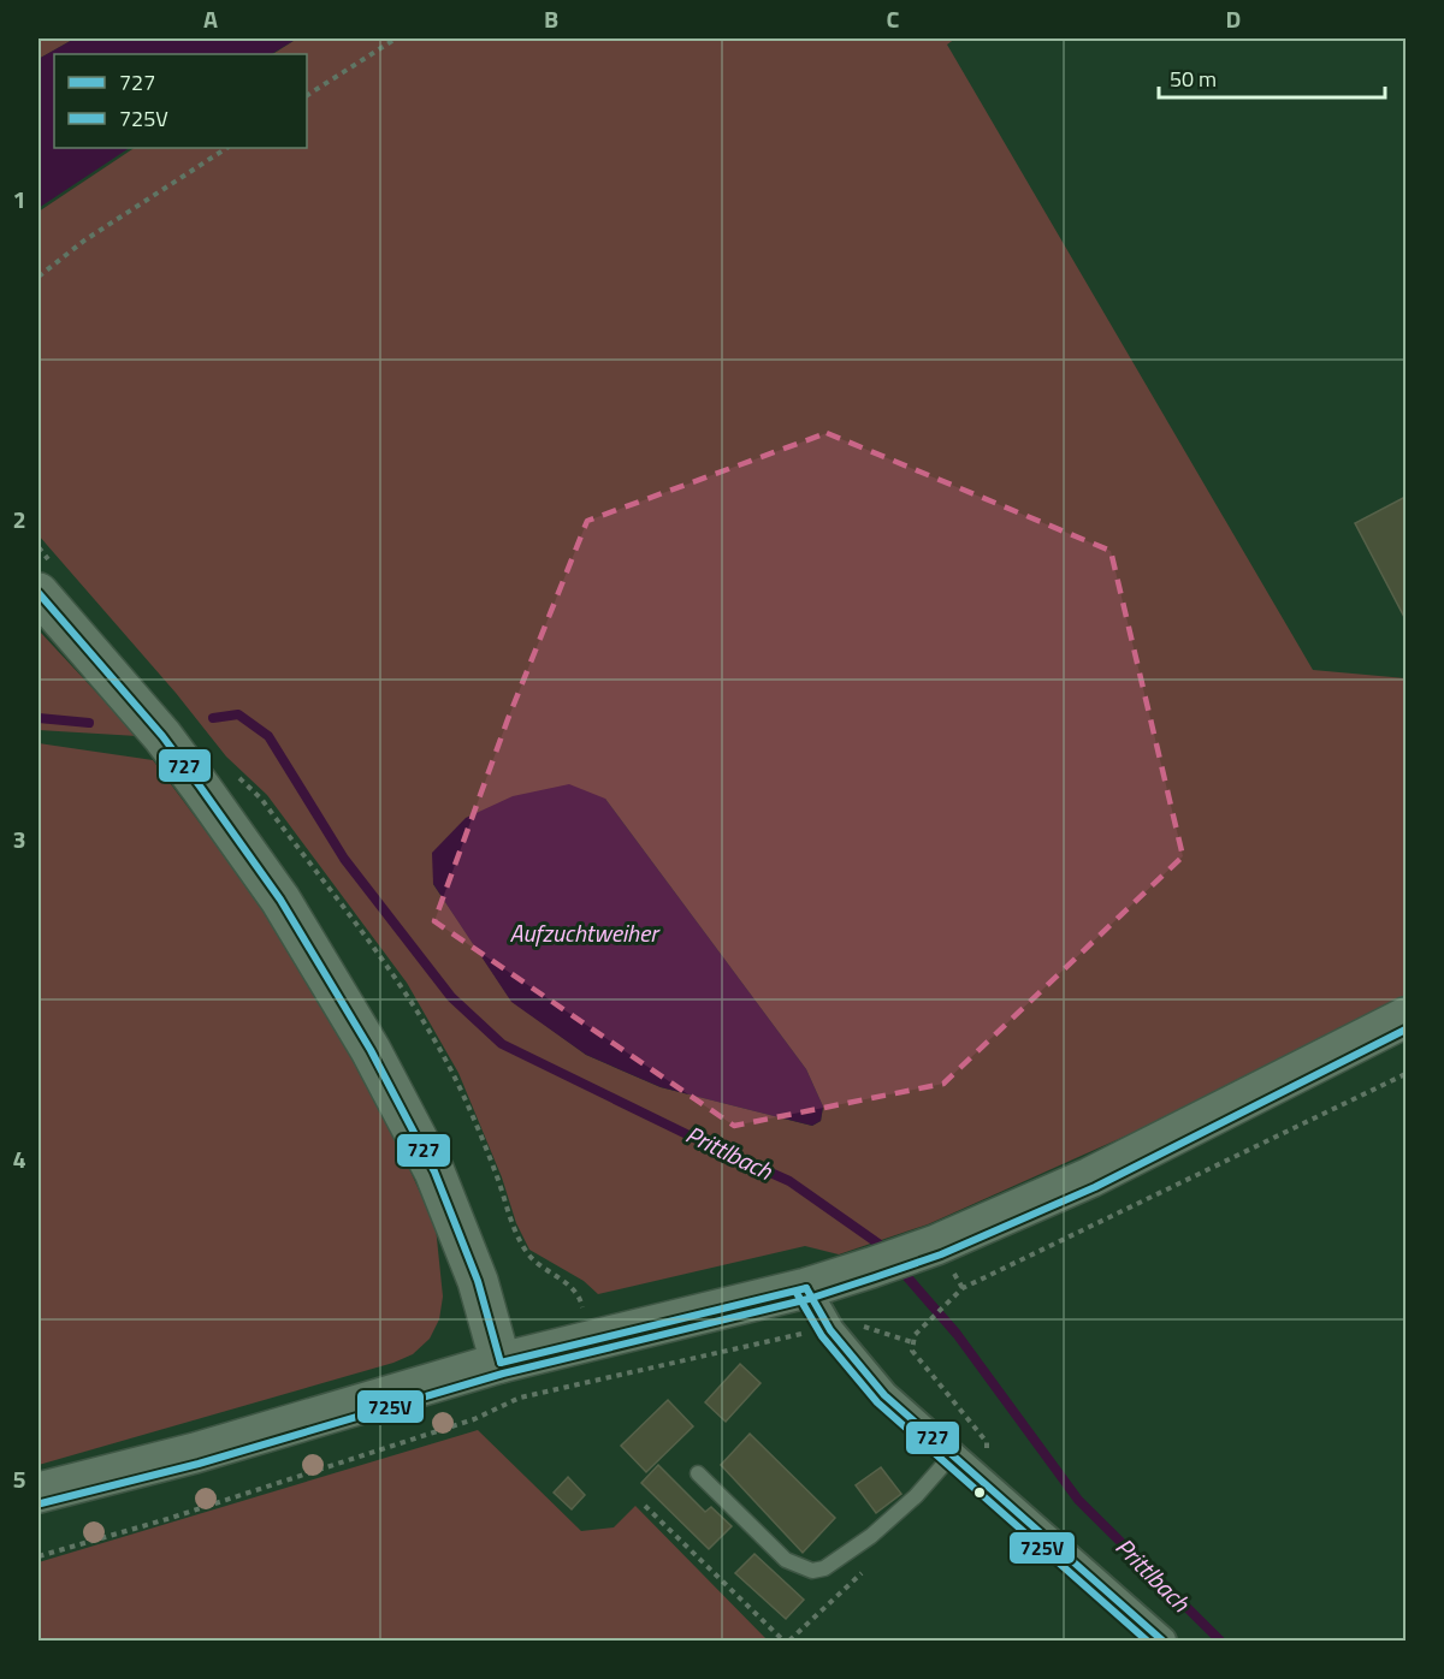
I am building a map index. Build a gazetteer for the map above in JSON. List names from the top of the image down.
{
  "water": ["Aufzuchtweiher", "Prittlbach"],
  "lines": ["transit line 727", "transit line 725V"],
  "legend": ["727", "725V"],
  "scale_bar": "50 m",
  "grid": {
    "columns": [
      "A",
      "B",
      "C",
      "D"
    ],
    "rows": [
      "1",
      "2",
      "3",
      "4",
      "5"
    ]
  }
}
